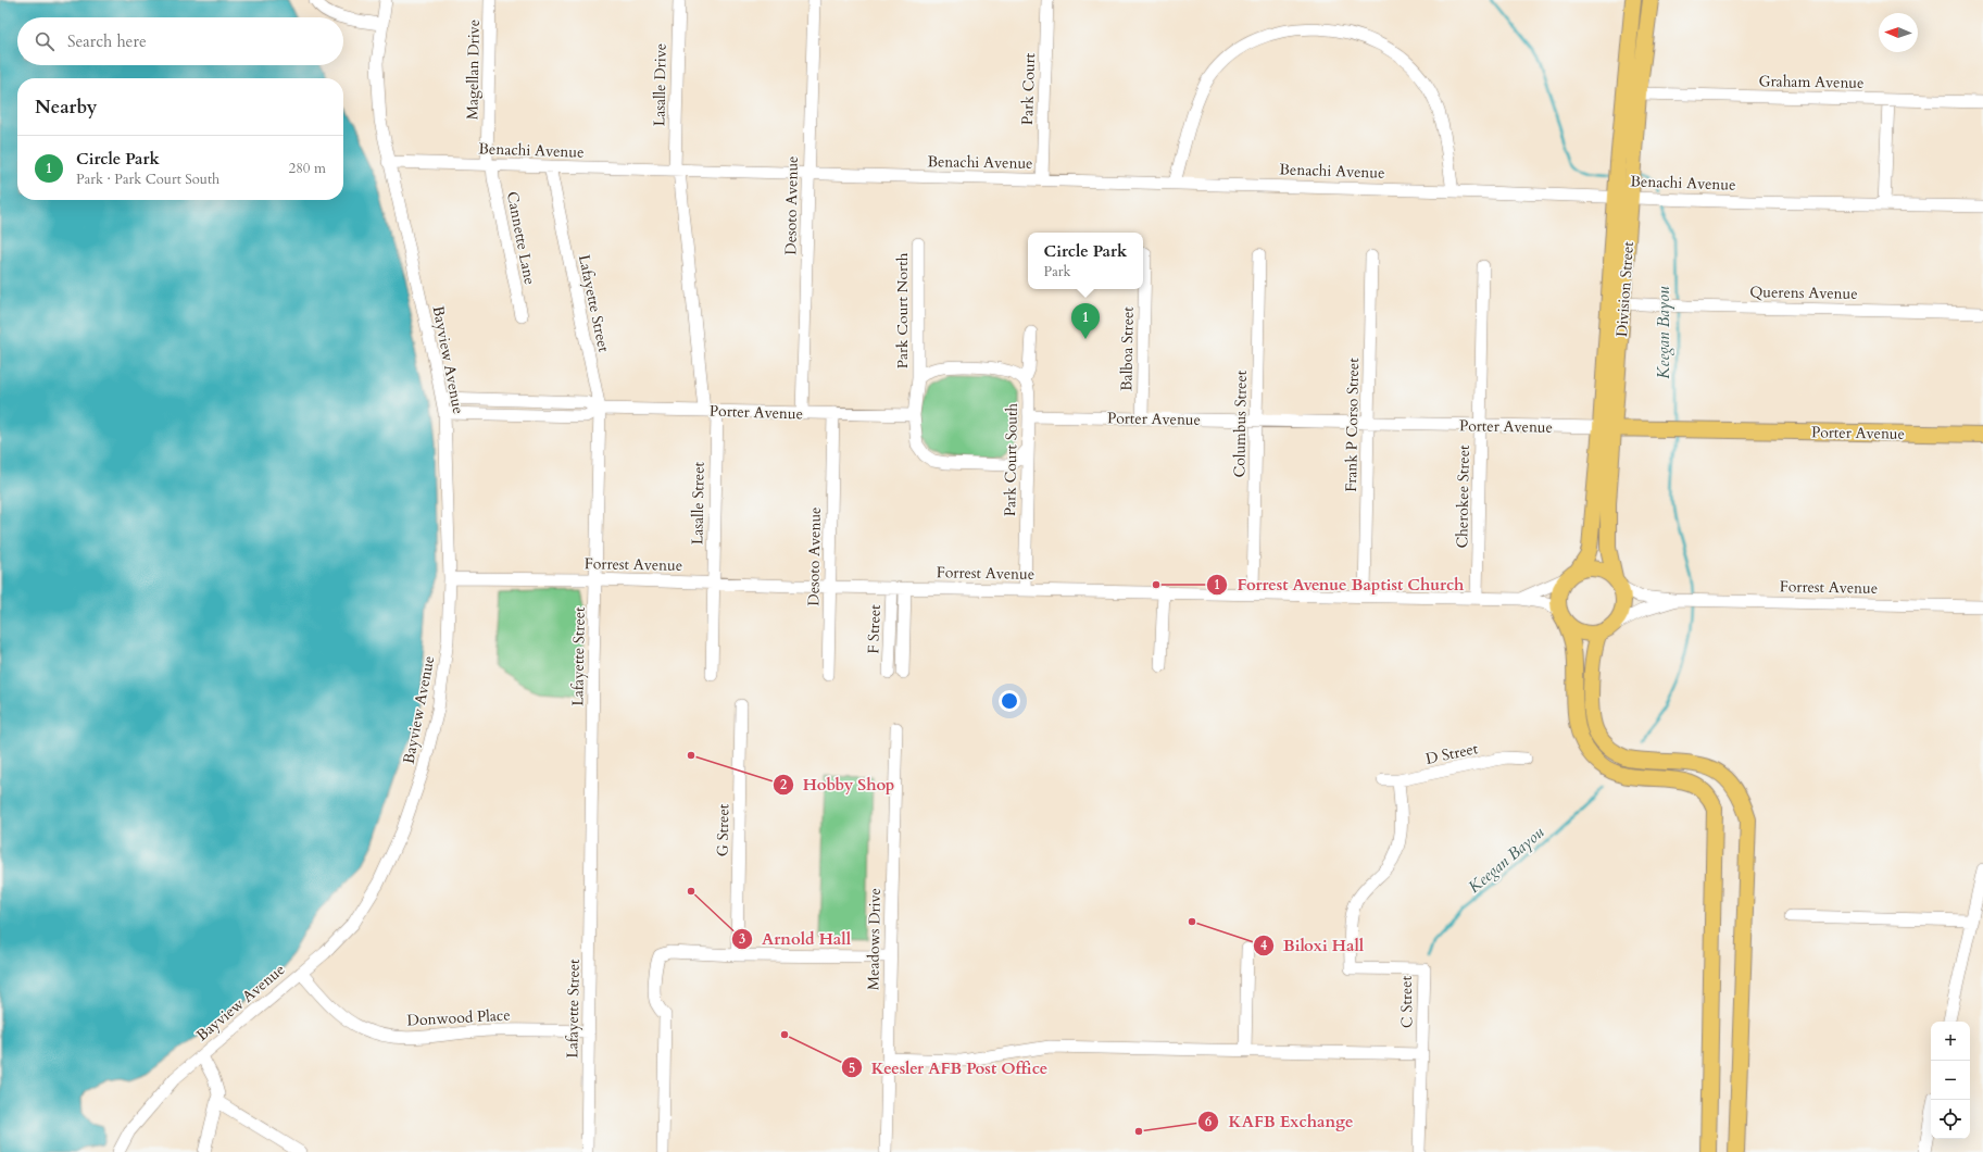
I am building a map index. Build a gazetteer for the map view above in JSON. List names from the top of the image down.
{
  "streets": {
    "main road": ["Division Street", "Porter Avenue"],
    "street": [
      "Magellan Drive",
      "Graham Avenue",
      "Lasalle Drive",
      "Park Court",
      "Benachi Avenue",
      "Desoto Avenue",
      "Cannette Lane",
      "Querens Avenue",
      "Lafayette Street",
      "Park Court North",
      "Balboa Street",
      "Bayview Avenue",
      "Columbus Street",
      "Frank P Corso Street",
      "Park Court South",
      "Cherokee Street",
      "Lasalle Street",
      "Forrest Avenue",
      "F Street",
      "D Street",
      "G Street",
      "Meadows Drive",
      "C Street",
      "Donwood Place"
    ]
  },
  "crossings": [
    ["Magellan Drive", "Benachi Avenue"],
    ["Magellan Drive", "Cannette Lane"],
    ["Graham Avenue", "Division Street"],
    ["Lasalle Drive", "Benachi Avenue"],
    ["Park Court", "Benachi Avenue"],
    ["Benachi Avenue", "Desoto Avenue"],
    ["Benachi Avenue", "Cannette Lane"],
    ["Benachi Avenue", "Division Street"],
    ["Benachi Avenue", "Lafayette Street"],
    ["Benachi Avenue", "Bayview Avenue"],
    ["Desoto Avenue", "Porter Avenue"],
    ["Desoto Avenue", "Forrest Avenue"],
    ["Division Street", "Querens Avenue"],
    ["Division Street", "Porter Avenue"],
    ["Division Street", "Forrest Avenue"],
    ["Lafayette Street", "Porter Avenue"],
    ["Lafayette Street", "Forrest Avenue"],
    ["Lafayette Street", "Donwood Place"],
    ["Park Court North", "Porter Avenue"],
    ["Park Court North", "Park Court South"],
    ["Balboa Street", "Porter Avenue"],
    ["Bayview Avenue", "Porter Avenue"],
    ["Bayview Avenue", "Forrest Avenue"],
    ["Bayview Avenue", "Donwood Place"],
    ["Porter Avenue", "Columbus Street"],
    ["Porter Avenue", "Frank P Corso Street"],
    ["Porter Avenue", "Park Court South"],
    ["Porter Avenue", "Cherokee Street"],
    ["Porter Avenue", "Lasalle Street"],
    ["Columbus Street", "Forrest Avenue"],
    ["Frank P Corso Street", "Forrest Avenue"],
    ["Park Court South", "Forrest Avenue"],
    ["Cherokee Street", "Forrest Avenue"],
    ["Lasalle Street", "Forrest Avenue"],
    ["Forrest Avenue", "F Street"],
    ["D Street", "C Street"]
  ],
  "water": ["Keegan Bayou"],
  "places": [
    "Forrest Avenue Baptist Church",
    "Hobby Shop",
    "Arnold Hall",
    "Biloxi Hall",
    "Keesler AFB Post Office",
    "KAFB Exchange"
  ],
  "north": "left",
  "page": {
    "search": "Search here",
    "heading": "Nearby",
    "list": [
      {
        "mark": "1",
        "name": "Circle Park",
        "note": "Park · Park Court South",
        "value": "280 m"
      }
    ],
    "popup": ["Circle Park", "Park"],
    "pins": "1",
    "map_buttons": ["+", "−"]
  }
}
